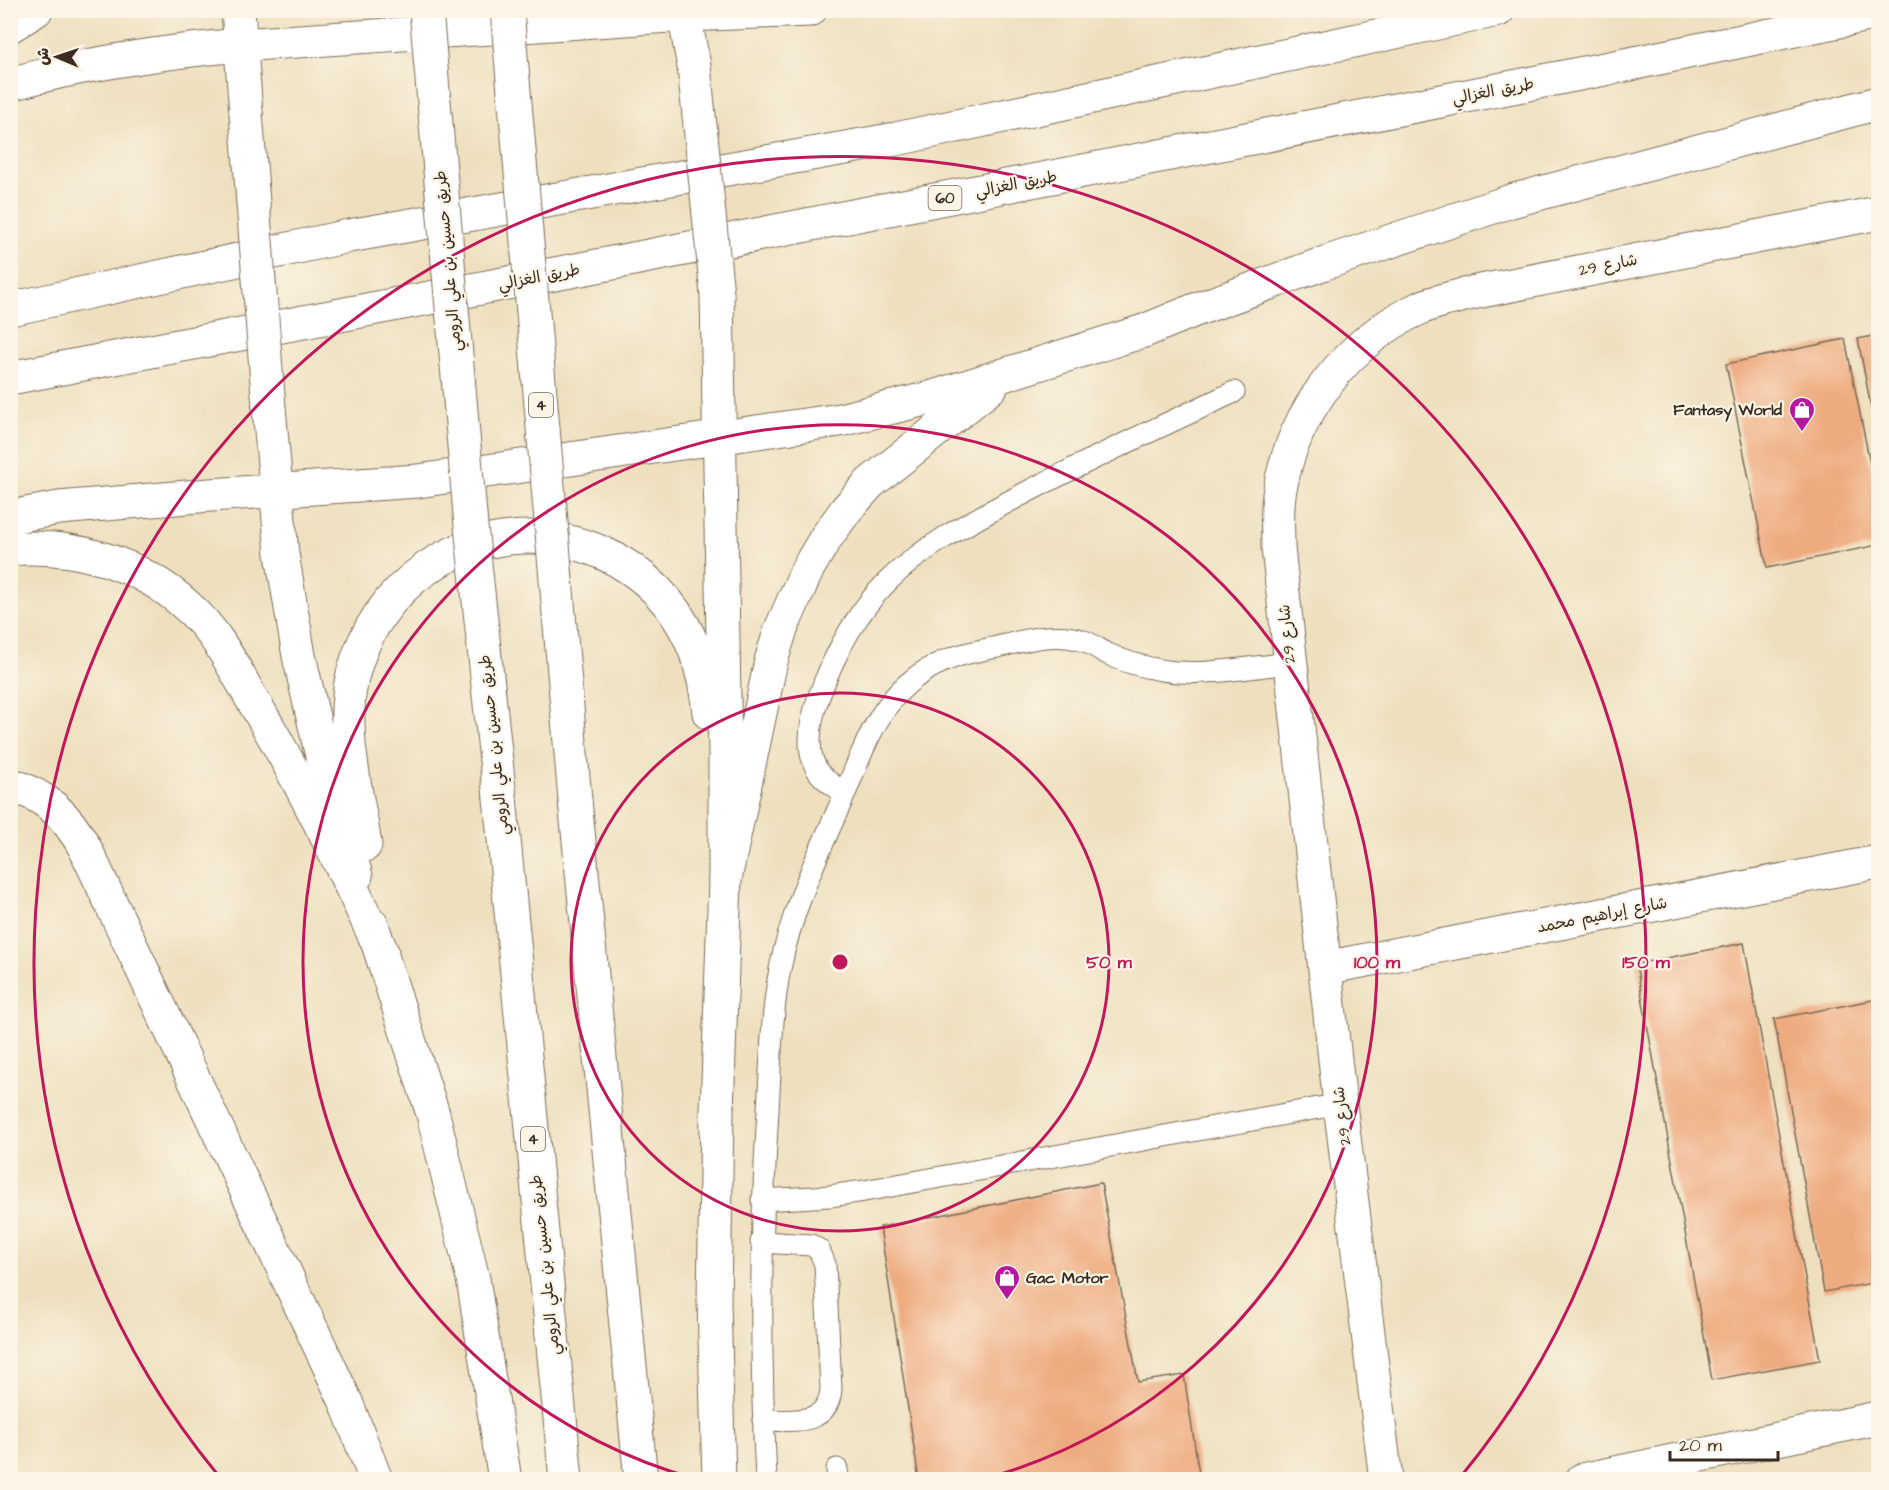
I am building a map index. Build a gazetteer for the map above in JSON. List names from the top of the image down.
{
  "streets": {
    "main road": [
      "طريق الغزالي",
      "60",
      "طريق حسين بن علي الرومي",
      "شارع 29",
      "4",
      "شارع إبراهيم محمد"
    ]
  },
  "crossings": [
    ["شارع 29", "شارع إبراهيم محمد"]
  ],
  "places": {
    "shop": ["Fantasy World", "Gac Motor"]
  },
  "scale_bar": "20 m",
  "north": "left",
  "rings": ["50 m", "100 m", "150 m"]
}
